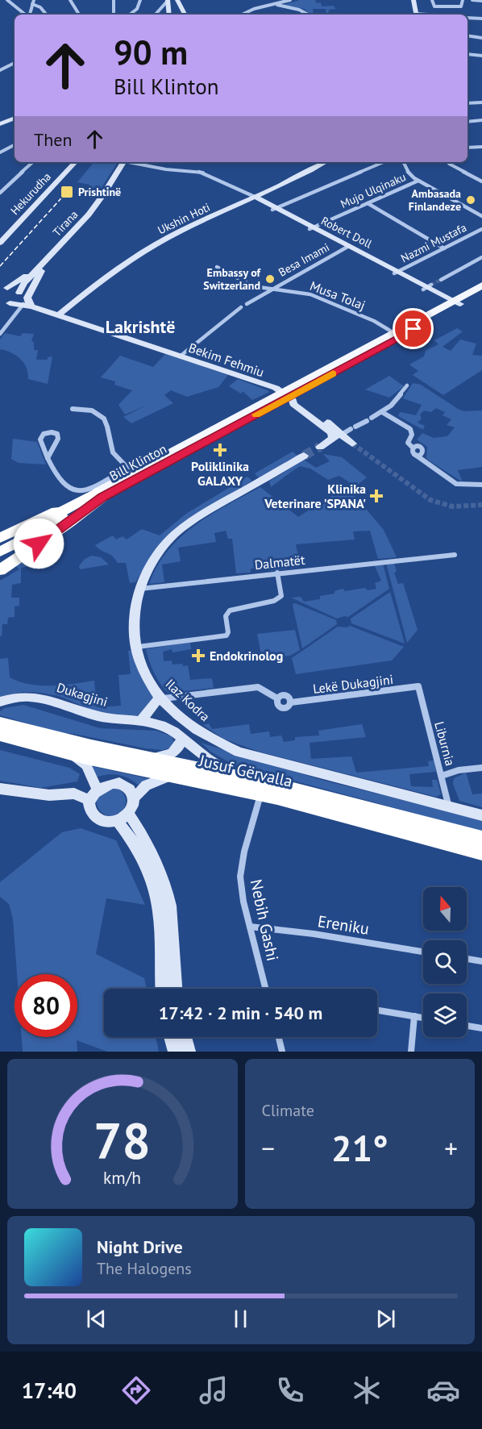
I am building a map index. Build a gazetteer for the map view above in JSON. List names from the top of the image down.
{
  "streets": {
    "highway": ["Bill Klinton", "Jusuf Gërvalla"],
    "main road": [
      "Hekurudha",
      "Ukshin Hoti",
      "Tirana",
      "Robert Doll",
      "Bekim Fehmiu",
      "Dukagjini",
      "Ilaz Kodra"
    ],
    "street": [
      "Mujo Ulqinaku",
      "Nazmi Mustafa",
      "Besa Imami",
      "Musa Tolaj",
      "Dalmatët",
      "Lekë Dukagjini",
      "Liburnia",
      "Nebih Gashi",
      "Ereniku"
    ]
  },
  "crossings": [
    ["Mujo Ulqinaku", "Robert Doll"],
    ["Ukshin Hoti", "Robert Doll"],
    ["Ukshin Hoti", "Bekim Fehmiu"],
    ["Tirana", "Bekim Fehmiu"],
    ["Robert Doll", "Nazmi Mustafa"],
    ["Robert Doll", "Besa Imami"],
    ["Besa Imami", "Musa Tolaj"],
    ["Bekim Fehmiu", "Bill Klinton"],
    ["Dalmatët", "Ilaz Kodra"],
    ["Lekë Dukagjini", "Liburnia"],
    ["Dukagjini", "Jusuf Gërvalla"],
    ["Ilaz Kodra", "Liburnia"],
    ["Jusuf Gërvalla", "Nebih Gashi"],
    ["Nebih Gashi", "Ereniku"]
  ],
  "districts": ["Lakrishtë"],
  "places": {
    "transit": ["Prishtinë"],
    "other": ["Ambasada Finlandeze", "Embassy of Switzerland"],
    "health": ["Poliklinika GALAXY", "Klinika Veterinare 'SPANA'", "Endokrinolog"]
  },
  "north": "top",
  "page": {
    "turn": ["90 m", "Bill Klinton"],
    "then": "Then",
    "limit": "80",
    "trip": "17:42 · 2 min · 540 m",
    "tile": "Climate",
    "heat": ["−", "21°", "+"],
    "song": ["Night Drive", "The Halogens"],
    "tabs": "17:40",
    "gauge": ["78", "km/h"]
  }
}
